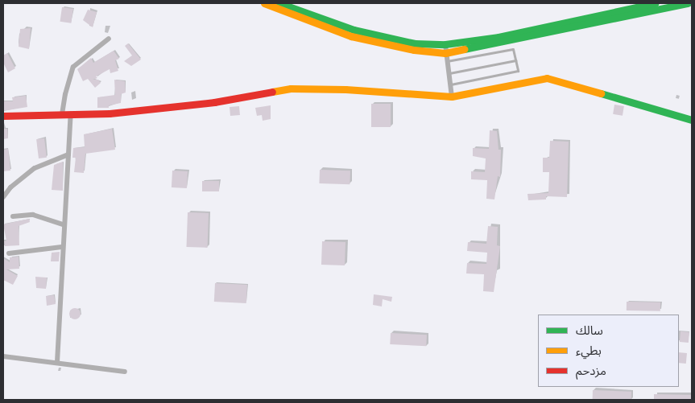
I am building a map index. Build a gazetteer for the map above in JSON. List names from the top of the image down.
{
  "legend": ["سالك", "بطيء", "مزدحم"]
}
